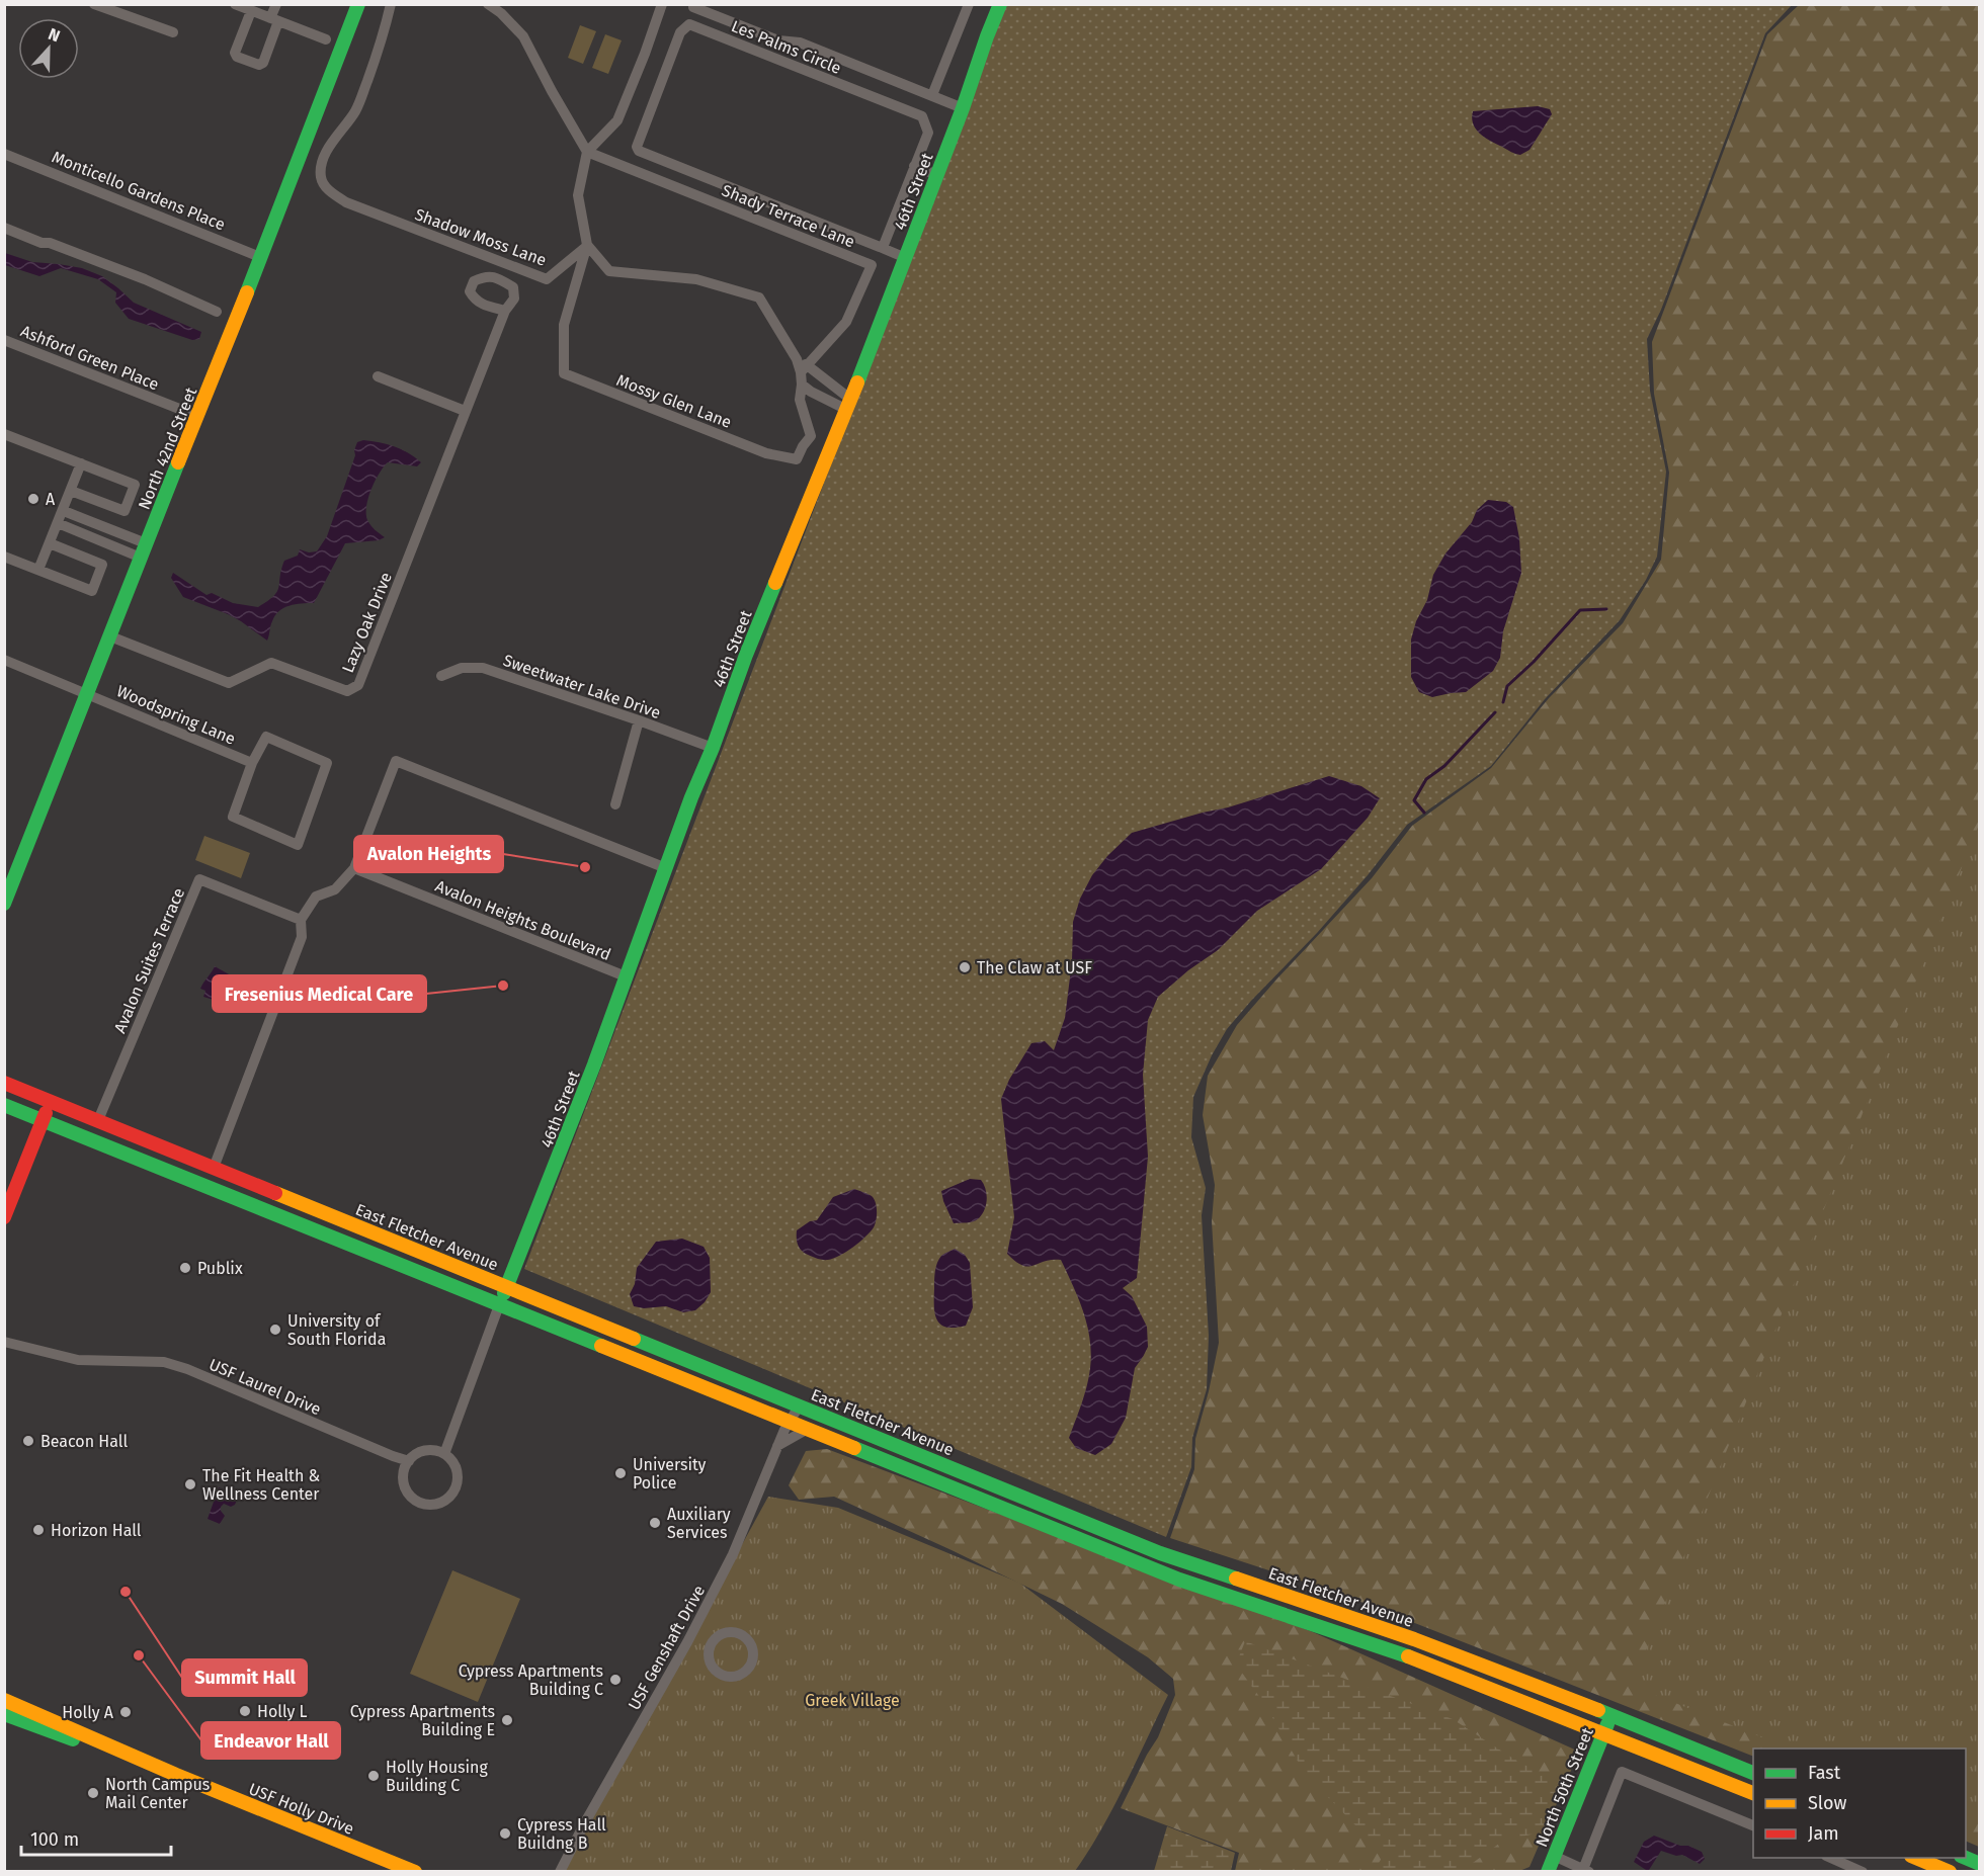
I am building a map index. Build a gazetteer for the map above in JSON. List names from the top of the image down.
{
  "streets": {
    "main road": [
      "46th Street",
      "North 42nd Street",
      "East Fletcher Avenue",
      "North 50th Street",
      "USF Holly Drive"
    ],
    "street": [
      "Les Palms Circle",
      "Monticello Gardens Place",
      "Shady Terrace Lane",
      "Shadow Moss Lane",
      "Ashford Green Place",
      "Mossy Glen Lane",
      "Lazy Oak Drive",
      "Sweetwater Lake Drive",
      "Woodspring Lane",
      "Avalon Heights Boulevard",
      "Avalon Suites Terrace",
      "USF Laurel Drive",
      "USF Genshaft Drive"
    ]
  },
  "crossings": [
    ["Monticello Gardens Place", "North 42nd Street"],
    ["46th Street", "Sweetwater Lake Drive"],
    ["46th Street", "Avalon Heights Boulevard"],
    ["46th Street", "East Fletcher Avenue"],
    ["Shady Terrace Lane", "Mossy Glen Lane"],
    ["Shadow Moss Lane", "Mossy Glen Lane"],
    ["Ashford Green Place", "North 42nd Street"],
    ["North 42nd Street", "Lazy Oak Drive"],
    ["North 42nd Street", "Woodspring Lane"],
    ["Avalon Suites Terrace", "East Fletcher Avenue"],
    ["East Fletcher Avenue", "USF Genshaft Drive"],
    ["East Fletcher Avenue", "North 50th Street"]
  ],
  "parks": ["Greek Village"],
  "places": [
    "A",
    "Avalon Heights",
    "The Claw at USF",
    "Fresenius Medical Care",
    "Publix",
    "University of South Florida",
    "Beacon Hall",
    "University Police",
    "The Fit Health & Wellness Center",
    "Auxiliary Services",
    "Horizon Hall",
    "Summit Hall",
    "Endeavor Hall",
    "Cypress Apartments Building C",
    "Holly L",
    "Holly A",
    "Cypress Apartments Building E",
    "Holly Housing Building C",
    "North Campus Mail Center",
    "Cypress Hall Buildng B"
  ],
  "legend": ["Fast", "Slow", "Jam"],
  "scale_bar": "100 m",
  "north": "top"
}
